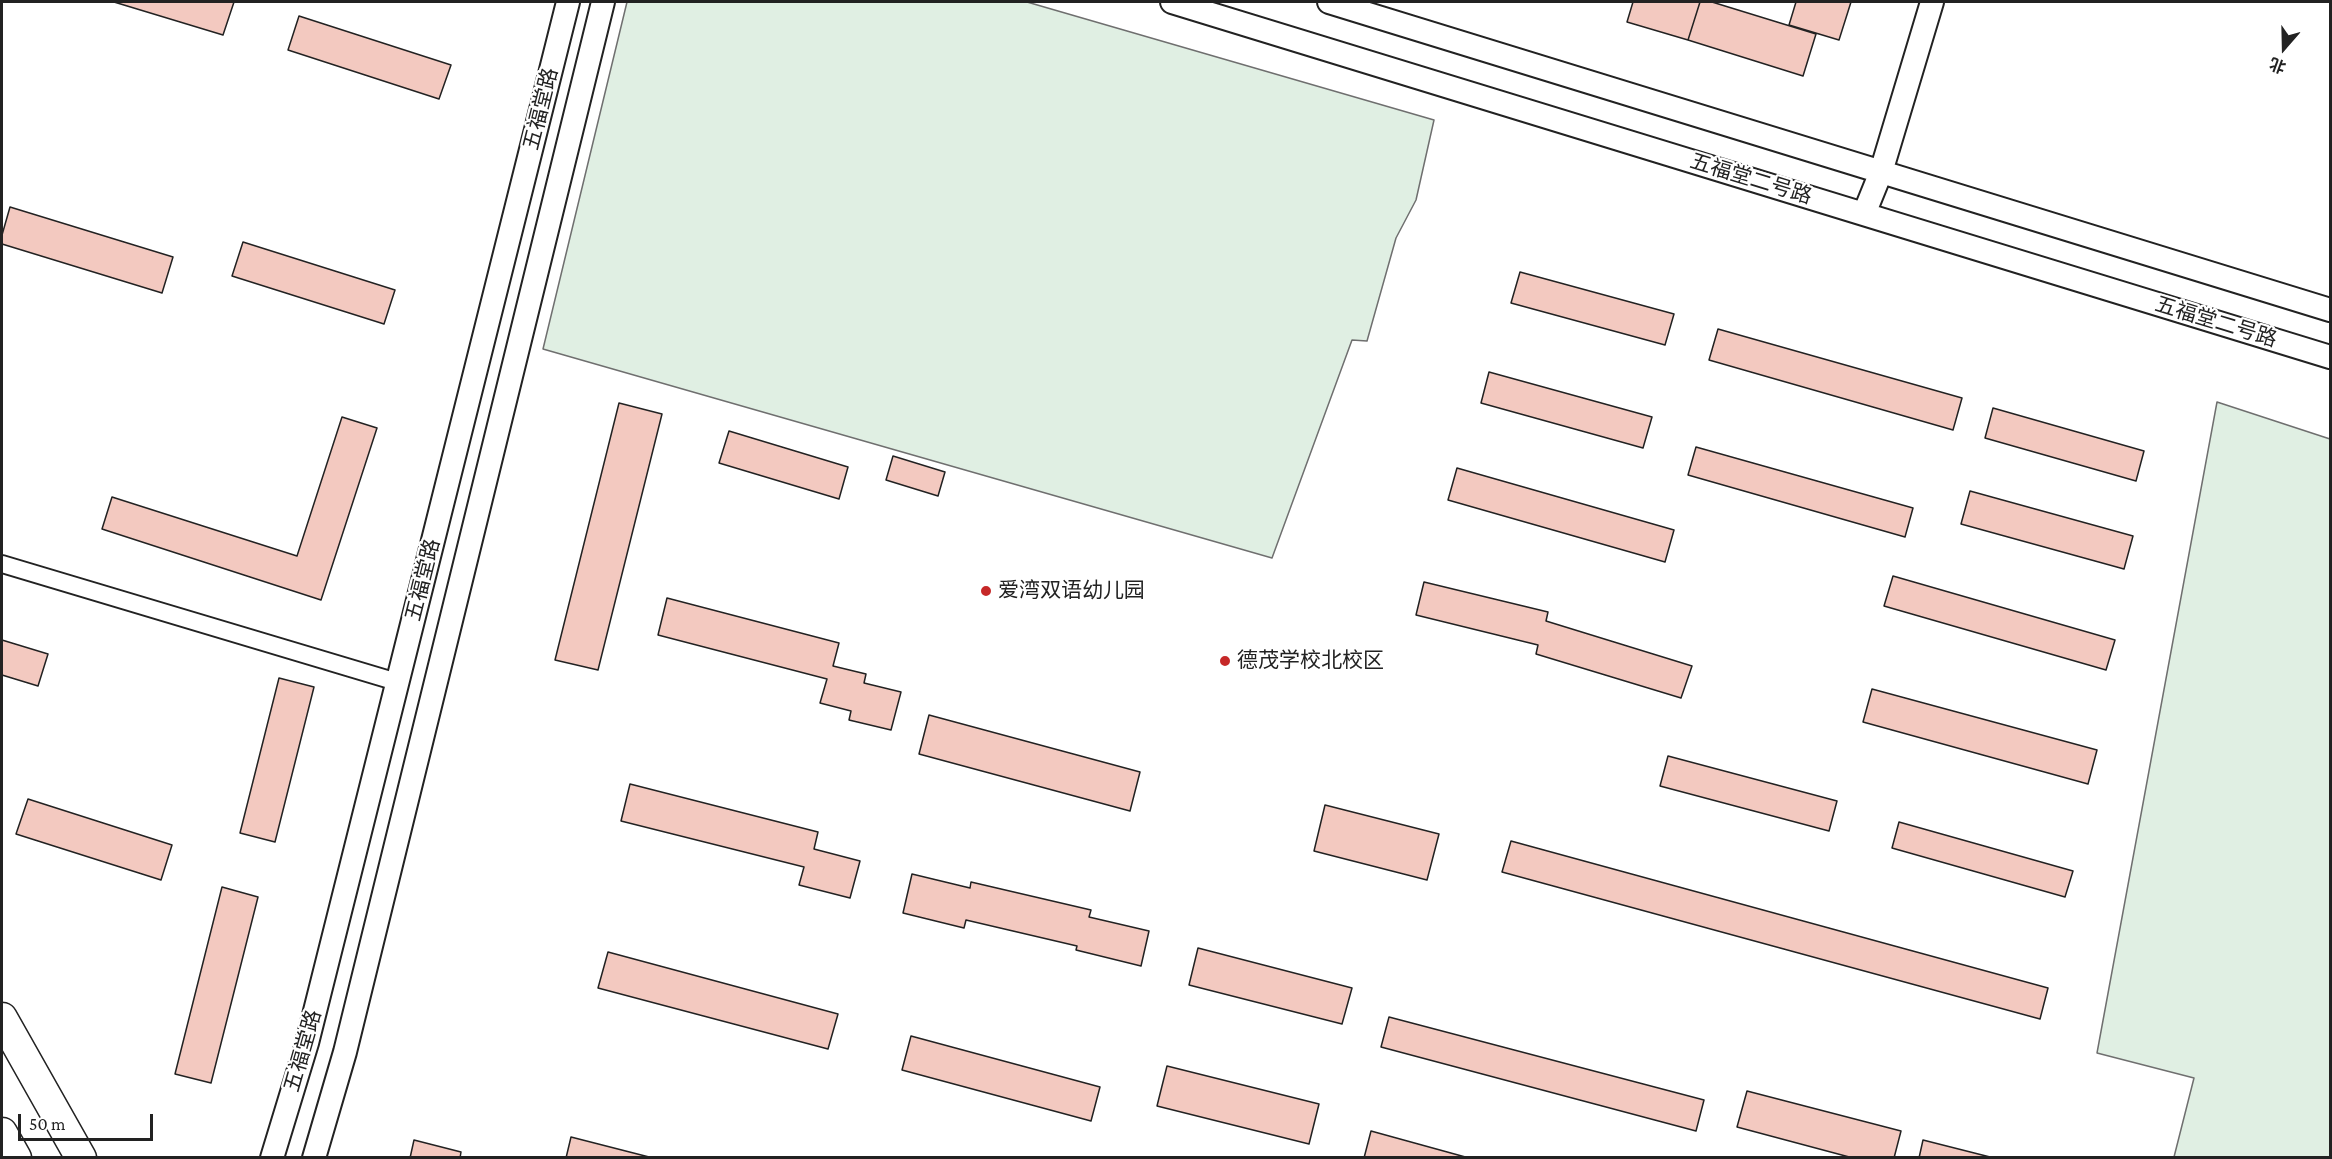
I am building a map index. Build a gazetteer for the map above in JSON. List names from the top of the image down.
{
  "streets": {
    "main road": ["五福堂路", "五福堂二号路"]
  },
  "places": ["爱湾双语幼儿园", "德茂学校北校区"],
  "scale_bar": "50 m",
  "north": "bottom"
}
